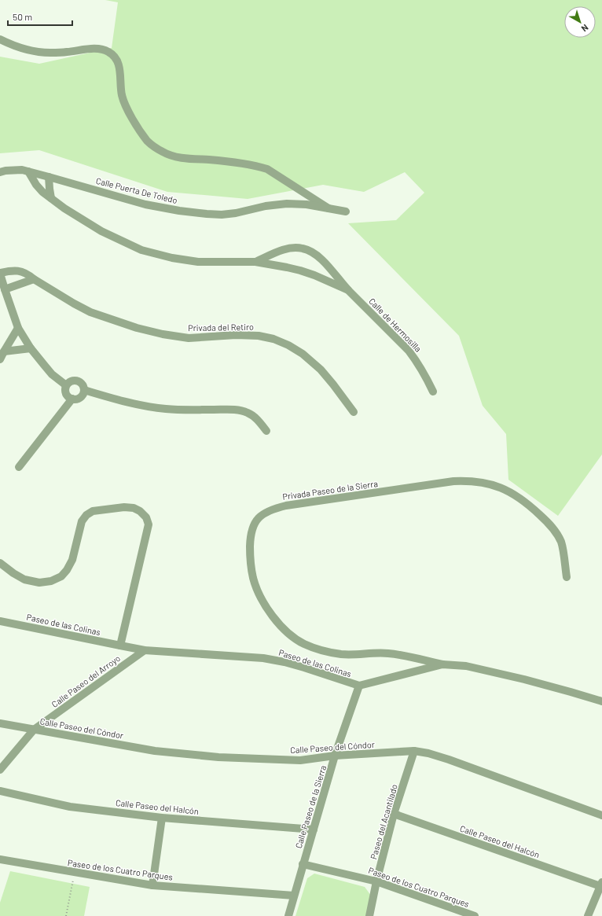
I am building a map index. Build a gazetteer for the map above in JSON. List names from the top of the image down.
{
  "streets": {
    "street": [
      "Calle Puerta De Toledo",
      "Calle de Hermosilla",
      "Privada del Retiro",
      "Privada Paseo de la Sierra",
      "Paseo de las Colinas",
      "Calle Paseo del Arroyo",
      "Calle Paseo del Cóndor",
      "Calle Paseo del Halcón",
      "Calle Paseo de la Sierra",
      "Paseo del Acantilado",
      "Paseo de los Cuatro Parques"
    ]
  },
  "crossings": [
    ["Privada Paseo de la Sierra", "Paseo de las Colinas"],
    ["Paseo de las Colinas", "Calle Paseo del Arroyo"],
    ["Paseo de las Colinas", "Calle Paseo de la Sierra"],
    ["Calle Paseo del Arroyo", "Calle Paseo del Cóndor"],
    ["Calle Paseo del Cóndor", "Calle Paseo de la Sierra"],
    ["Calle Paseo del Cóndor", "Paseo del Acantilado"],
    ["Calle Paseo del Halcón", "Calle Paseo de la Sierra"],
    ["Calle Paseo del Halcón", "Paseo del Acantilado"],
    ["Calle Paseo de la Sierra", "Paseo de los Cuatro Parques"],
    ["Paseo del Acantilado", "Paseo de los Cuatro Parques"]
  ],
  "scale_bar": "50 m",
  "north": "bottom right"
}
